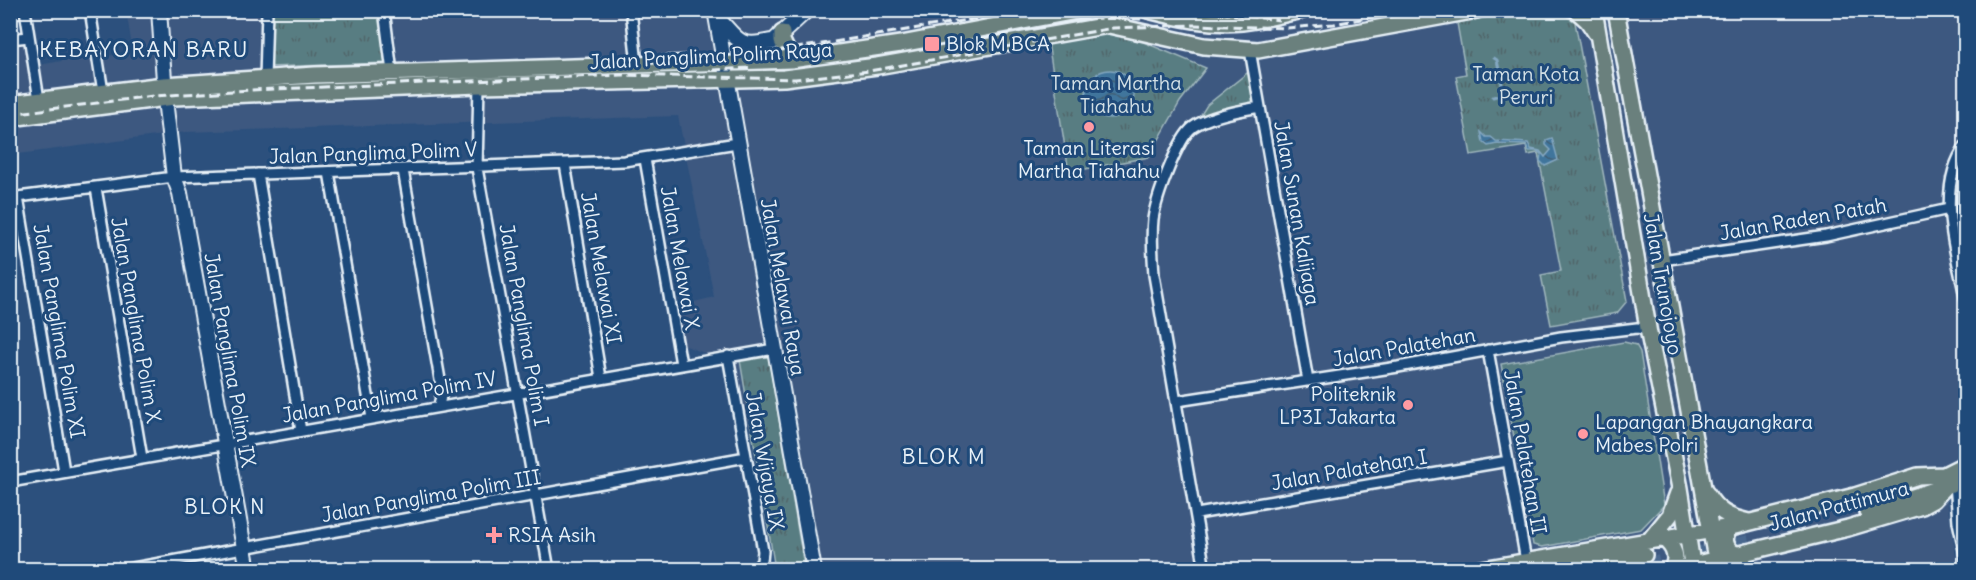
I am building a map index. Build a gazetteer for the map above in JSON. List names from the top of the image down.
{
  "streets": {
    "main road": ["Jalan Panglima Polim Raya", "Jalan Trunojoyo", "Jalan Pattimura"],
    "street": [
      "Jalan Panglima Polim V",
      "Jalan Sunan Kalijaga",
      "Jalan Raden Patah",
      "Jalan Melawai X",
      "Jalan Melawai XI",
      "Jalan Melawai Raya",
      "Jalan Panglima Polim X",
      "Jalan Panglima Polim I",
      "Jalan Panglima Polim XI",
      "Jalan Palatehan",
      "Jalan Panglima Polim IX",
      "Jalan Panglima Polim IV",
      "Jalan Palatehan II",
      "Jalan Wijaya IX",
      "Jalan Palatehan I",
      "Jalan Panglima Polim III"
    ]
  },
  "crossings": [
    ["Jalan Panglima Polim Raya", "Jalan Sunan Kalijaga"],
    ["Jalan Panglima Polim Raya", "Jalan Melawai Raya"],
    ["Jalan Panglima Polim Raya", "Jalan Panglima Polim I"],
    ["Jalan Panglima Polim Raya", "Jalan Panglima Polim IX"],
    ["Jalan Panglima Polim V", "Jalan Melawai X"],
    ["Jalan Panglima Polim V", "Jalan Melawai XI"],
    ["Jalan Panglima Polim V", "Jalan Melawai Raya"],
    ["Jalan Panglima Polim V", "Jalan Panglima Polim X"],
    ["Jalan Panglima Polim V", "Jalan Panglima Polim I"],
    ["Jalan Panglima Polim V", "Jalan Panglima Polim XI"],
    ["Jalan Panglima Polim V", "Jalan Panglima Polim IX"],
    ["Jalan Sunan Kalijaga", "Jalan Palatehan"],
    ["Jalan Raden Patah", "Jalan Trunojoyo"],
    ["Jalan Melawai X", "Jalan Panglima Polim IV"],
    ["Jalan Melawai XI", "Jalan Panglima Polim IV"],
    ["Jalan Trunojoyo", "Jalan Palatehan"],
    ["Jalan Trunojoyo", "Jalan Pattimura"],
    ["Jalan Melawai Raya", "Jalan Panglima Polim IV"],
    ["Jalan Panglima Polim X", "Jalan Panglima Polim IV"],
    ["Jalan Panglima Polim I", "Jalan Panglima Polim IV"],
    ["Jalan Panglima Polim I", "Jalan Panglima Polim III"],
    ["Jalan Panglima Polim XI", "Jalan Panglima Polim IV"],
    ["Jalan Palatehan", "Jalan Palatehan II"],
    ["Jalan Panglima Polim IX", "Jalan Panglima Polim IV"],
    ["Jalan Panglima Polim IX", "Jalan Panglima Polim III"],
    ["Jalan Panglima Polim IV", "Jalan Wijaya IX"],
    ["Jalan Palatehan II", "Jalan Palatehan I"],
    ["Jalan Wijaya IX", "Jalan Panglima Polim III"]
  ],
  "districts": ["KEBAYORAN BARU", "BLOK M", "BLOK N"],
  "parks": ["Taman Kota Peruri", "Taman Martha Tiahahu"],
  "places": {
    "transit": ["Blok M BCA"],
    "other": ["Taman Literasi Martha Tiahahu", "Politeknik LP3I Jakarta", "Lapangan Bhayangkara Mabes Polri"],
    "health": ["RSIA Asih"]
  }
}
